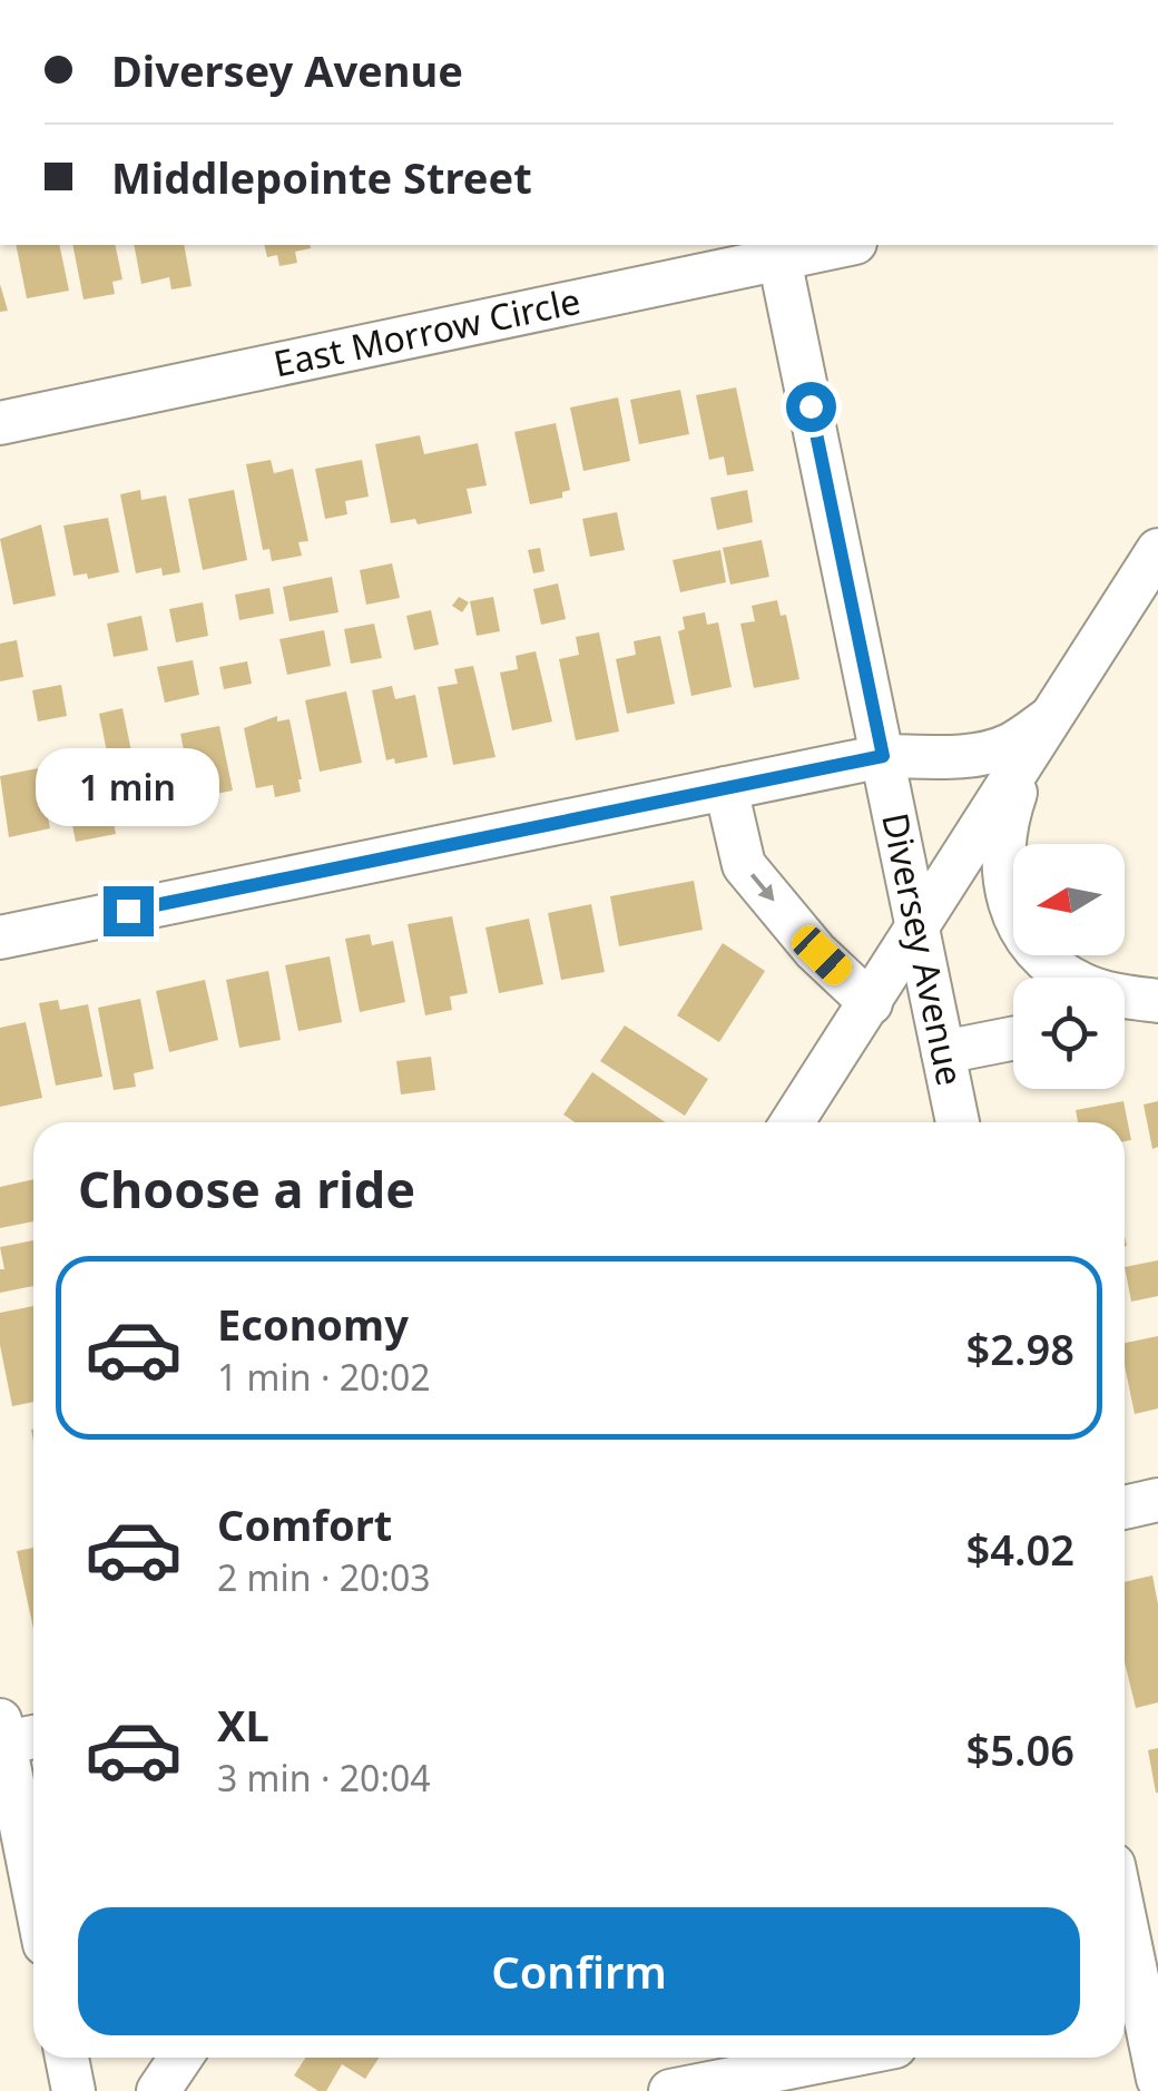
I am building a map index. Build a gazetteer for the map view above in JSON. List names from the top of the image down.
{
  "streets": {
    "street": ["East Morrow Circle", "Diversey Avenue"]
  },
  "crossings": [
    ["East Morrow Circle", "Diversey Avenue"]
  ],
  "north": "left",
  "page": {
    "banner": ["Diversey Avenue", "Middlepointe Street"],
    "bubble": "1 min",
    "heading": "Choose a ride",
    "list": [
      {
        "name": "Economy",
        "note": "1 min · 20:02",
        "value": "$2.98"
      },
      {
        "name": "Comfort",
        "note": "2 min · 20:03",
        "value": "$4.02"
      },
      {
        "name": "XL",
        "note": "3 min · 20:04",
        "value": "$5.06"
      }
    ],
    "buttons": "Confirm"
  }
}
